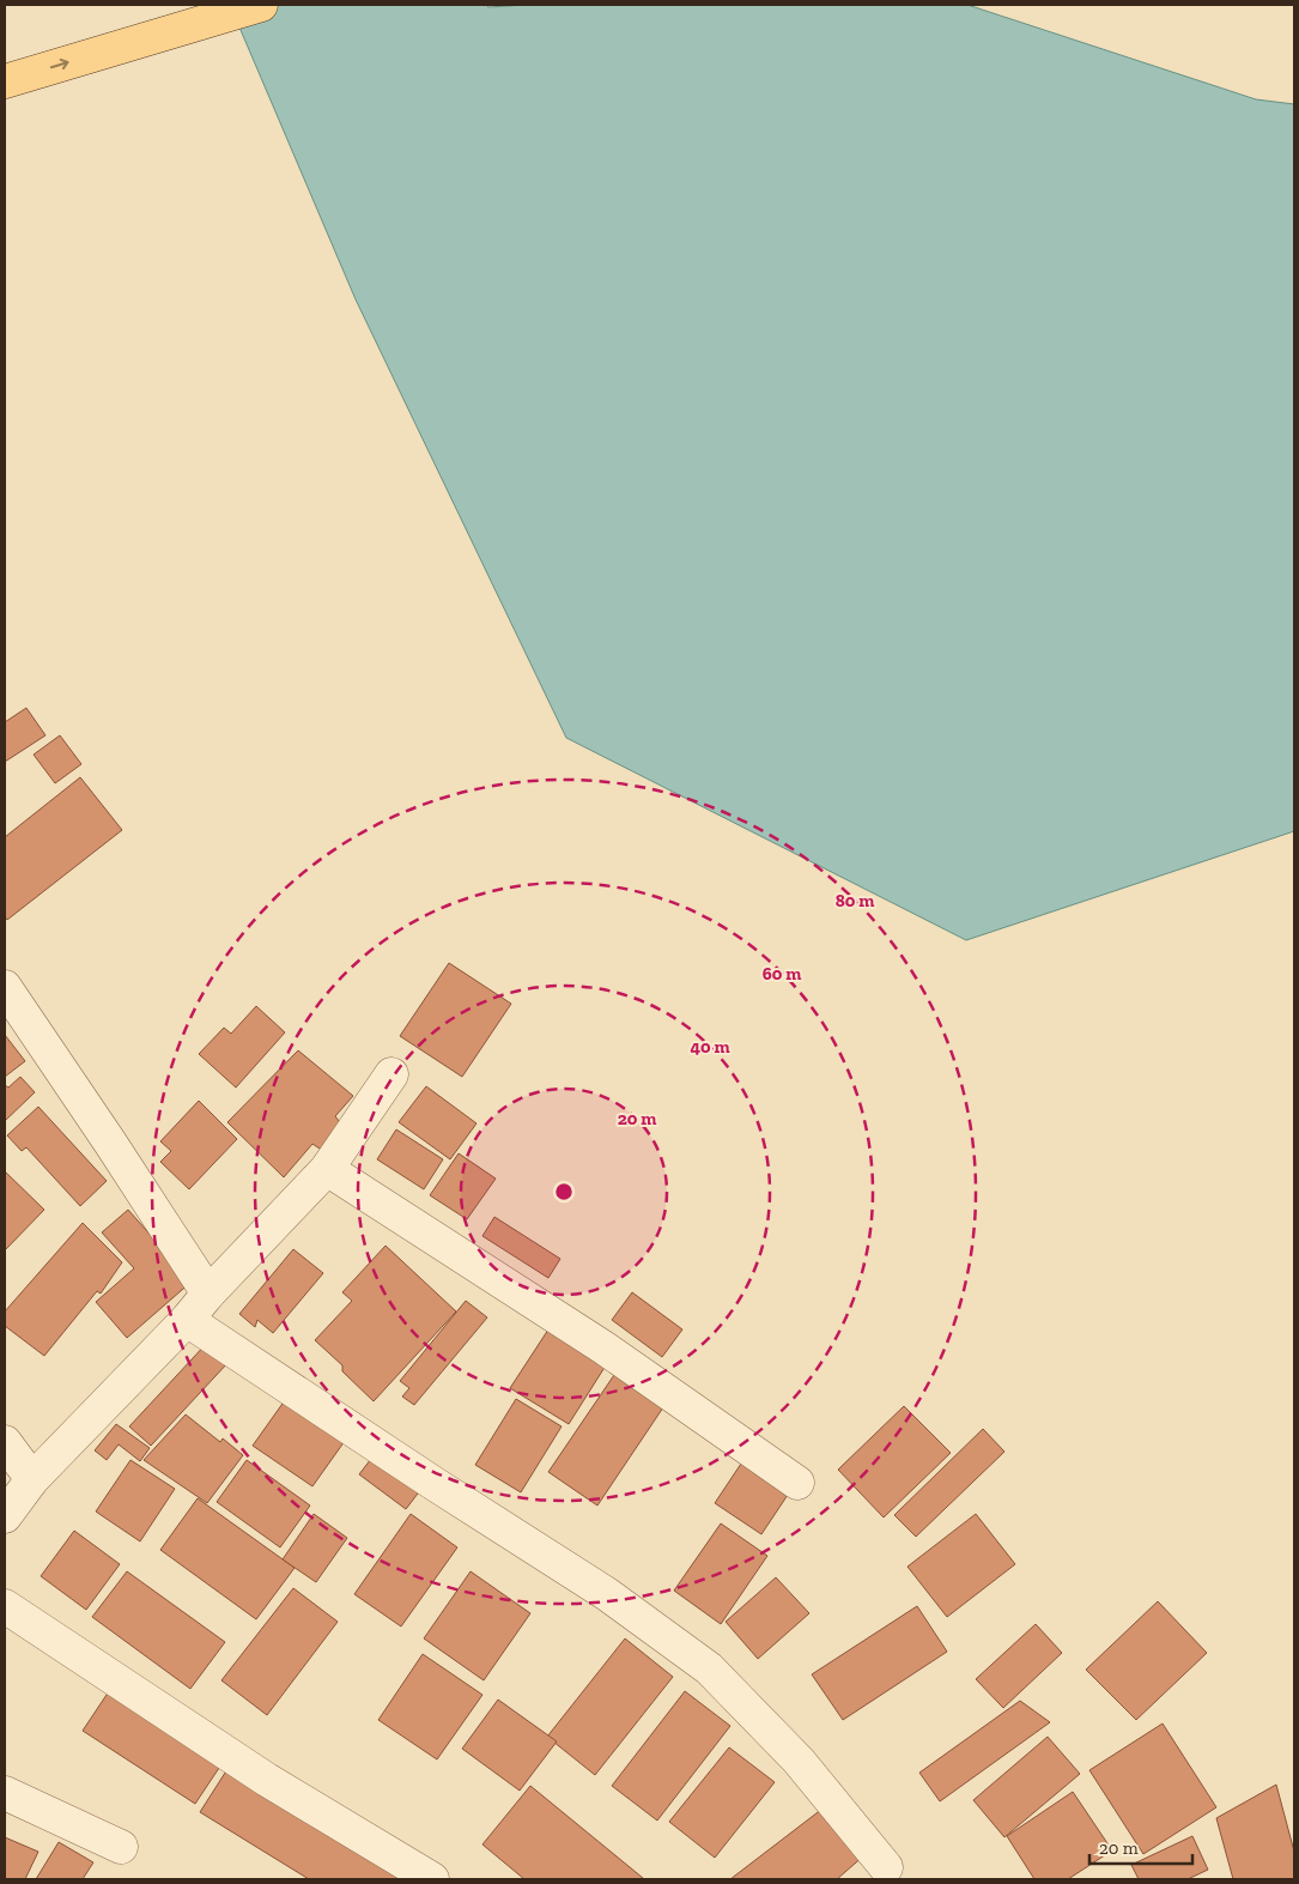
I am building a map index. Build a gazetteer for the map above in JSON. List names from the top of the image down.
{
  "scale_bar": "20 m",
  "rings": [
    "80 m",
    "60 m",
    "40 m",
    "20 m"
  ]
}
